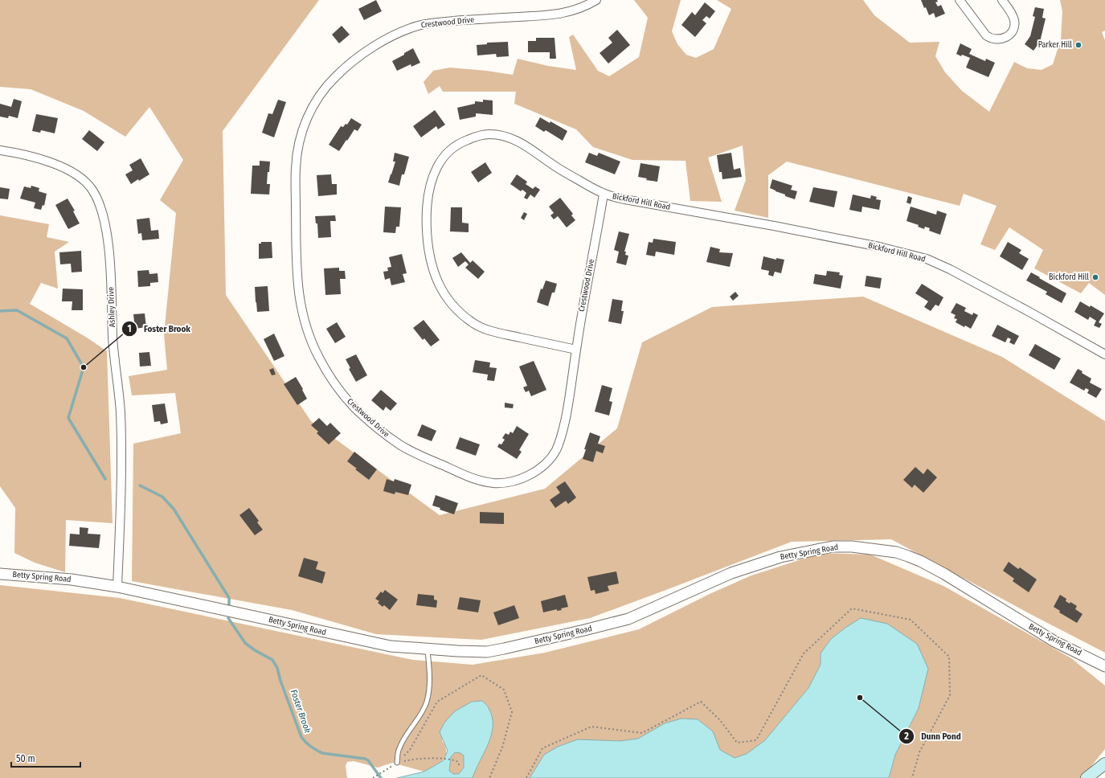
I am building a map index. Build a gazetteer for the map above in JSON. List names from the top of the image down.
{
  "streets": {
    "street": [
      "Crestwood Drive",
      "Bickford Hill Road",
      "Ashley Drive",
      "Betty Spring Road"
    ]
  },
  "crossings": [
    ["Crestwood Drive", "Bickford Hill Road"],
    ["Ashley Drive", "Betty Spring Road"]
  ],
  "water": ["Foster Brook"],
  "places": [
    "Parker Hill",
    "Bickford Hill",
    "Foster Brook",
    "Dunn Pond"
  ],
  "scale_bar": "50 m"
}
